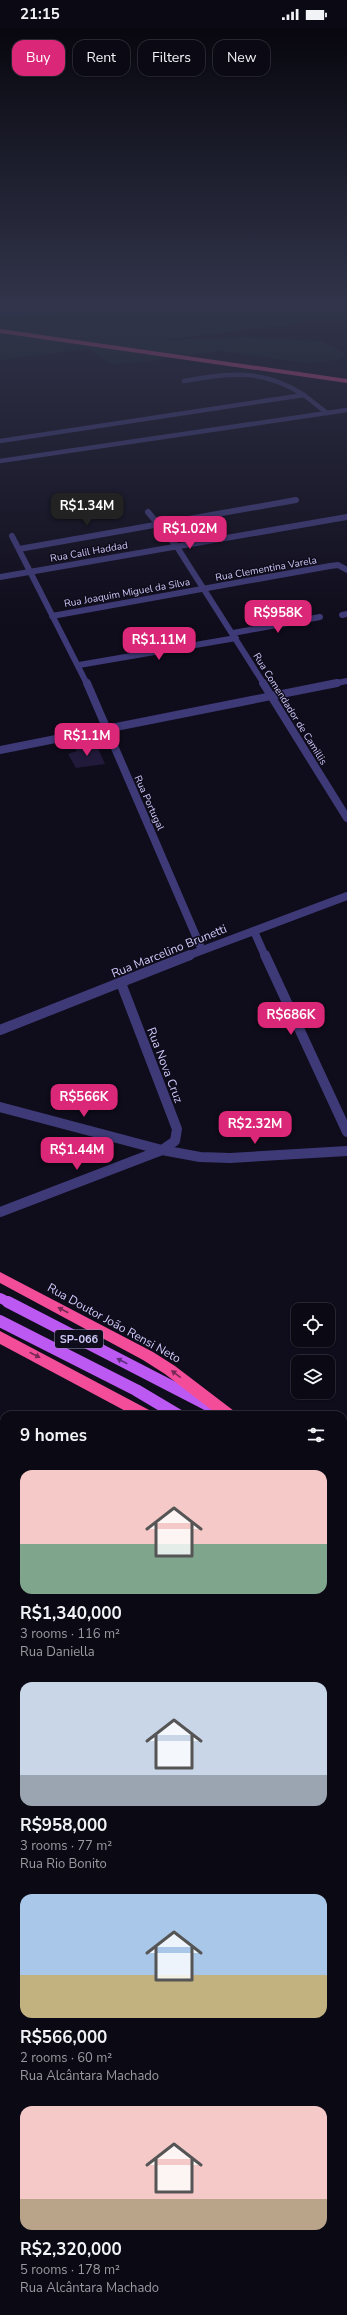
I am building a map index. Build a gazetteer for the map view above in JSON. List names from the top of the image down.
{
  "streets": {
    "highway": ["Rua Doutor João Rensi Neto"],
    "main road": ["SP-066"],
    "street": [
      "Rua Calil Haddad",
      "Rua Clementina Varela",
      "Rua Joaquim Miguel da Silva",
      "Rua Comendador de Camillis",
      "Rua Portugal",
      "Rua Marcelino Brunetti",
      "Rua Nova Cruz"
    ]
  },
  "crossings": [
    ["Rua Calil Haddad", "Rua Comendador de Camillis"],
    ["Rua Calil Haddad", "Rua Portugal"],
    ["Rua Clementina Varela", "Rua Joaquim Miguel da Silva"],
    ["Rua Clementina Varela", "Rua Comendador de Camillis"],
    ["Rua Joaquim Miguel da Silva", "Rua Comendador de Camillis"],
    ["Rua Joaquim Miguel da Silva", "Rua Portugal"],
    ["Rua Portugal", "Rua Marcelino Brunetti"],
    ["Rua Marcelino Brunetti", "Rua Nova Cruz"]
  ],
  "page": {
    "status": "21:15",
    "chip": [
      "Buy",
      "Rent",
      "Filters",
      "New"
    ],
    "price": [
      "R$1.34M",
      "R$1.02M",
      "R$958K",
      "R$1.11M",
      "R$1.1M",
      "R$686K",
      "R$566K",
      "R$2.32M",
      "R$1.44M"
    ],
    "heading": "9 homes",
    "list": [
      {
        "name": "R$1,340,000",
        "note": "3 rooms · 116 m² · Rua Daniella"
      },
      {
        "name": "R$958,000",
        "note": "3 rooms · 77 m² · Rua Rio Bonito"
      },
      {
        "name": "R$566,000",
        "note": "2 rooms · 60 m² · Rua Alcântara Machado"
      },
      {
        "name": "R$2,320,000",
        "note": "5 rooms · 178 m² · Rua Alcântara Machado"
      }
    ]
  }
}
